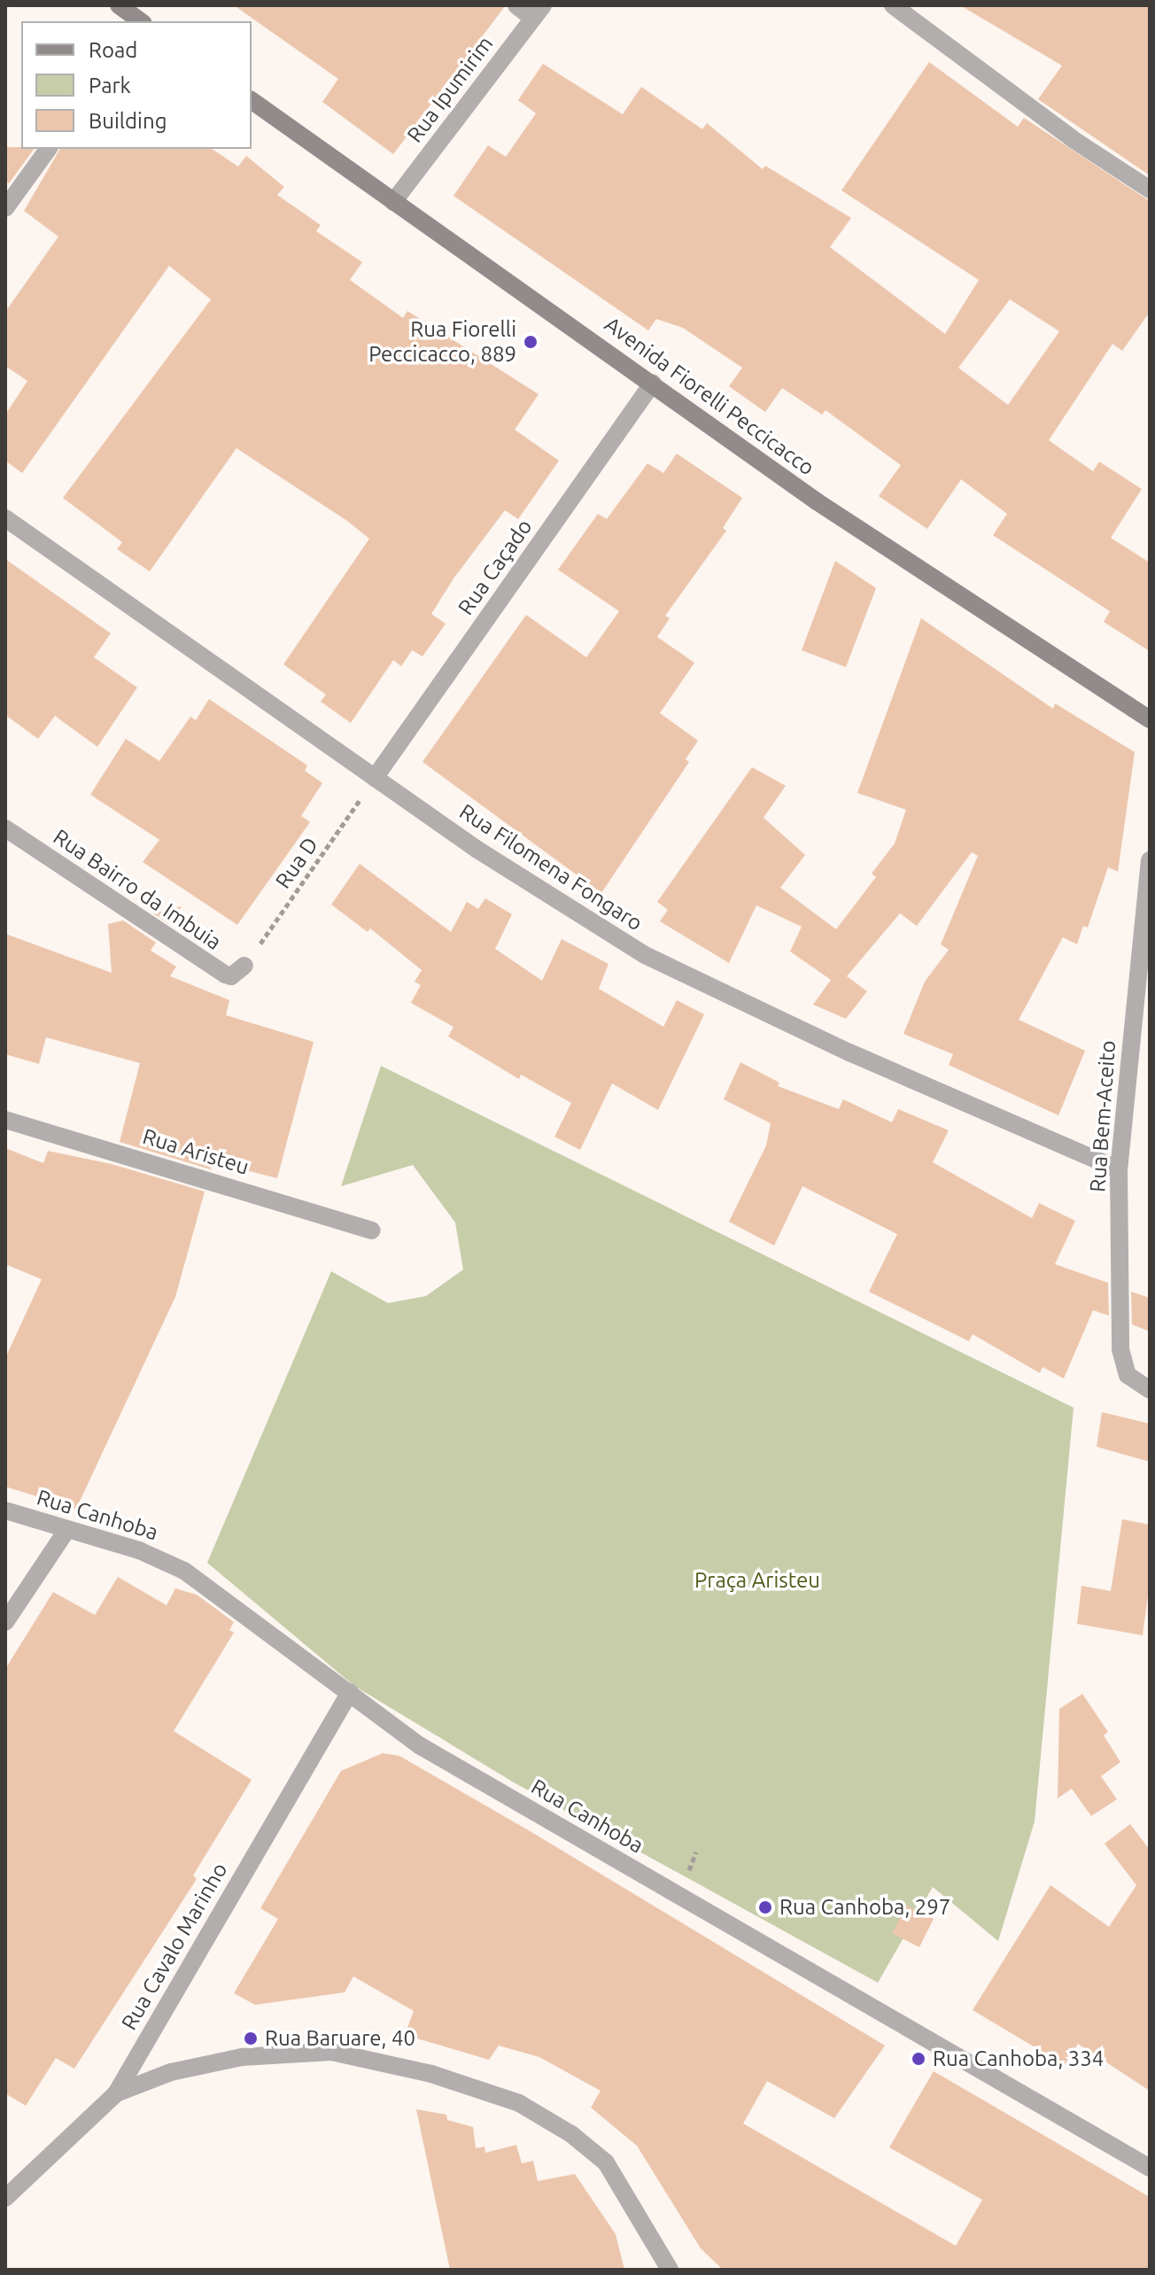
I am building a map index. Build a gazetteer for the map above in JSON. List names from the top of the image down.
{
  "streets": {
    "main road": ["Avenida Fiorelli Peccicacco"],
    "street": [
      "Rua Ipumirim",
      "Rua Caçado",
      "Rua Filomena Fongaro",
      "Rua Bairro da Imbuia",
      "Rua Bem-Aceito",
      "Rua Aristeu",
      "Rua Canhoba",
      "Rua Cavalo Marinho"
    ],
    "path": ["Rua D"]
  },
  "crossings": [
    ["Rua Ipumirim", "Avenida Fiorelli Peccicacco"],
    ["Avenida Fiorelli Peccicacco", "Rua Caçado"],
    ["Rua Caçado", "Rua D"],
    ["Rua Caçado", "Rua Filomena Fongaro"],
    ["Rua D", "Rua Filomena Fongaro"],
    ["Rua D", "Rua Bairro da Imbuia"],
    ["Rua Filomena Fongaro", "Rua Bem-Aceito"],
    ["Rua Canhoba", "Rua Cavalo Marinho"]
  ],
  "parks": ["Praça Aristeu"],
  "places": [
    "Rua Fiorelli Peccicacco, 889",
    "Rua Canhoba, 297",
    "Rua Baruare, 40",
    "Rua Canhoba, 334"
  ],
  "legend": ["Road", "Park", "Building"]
}
